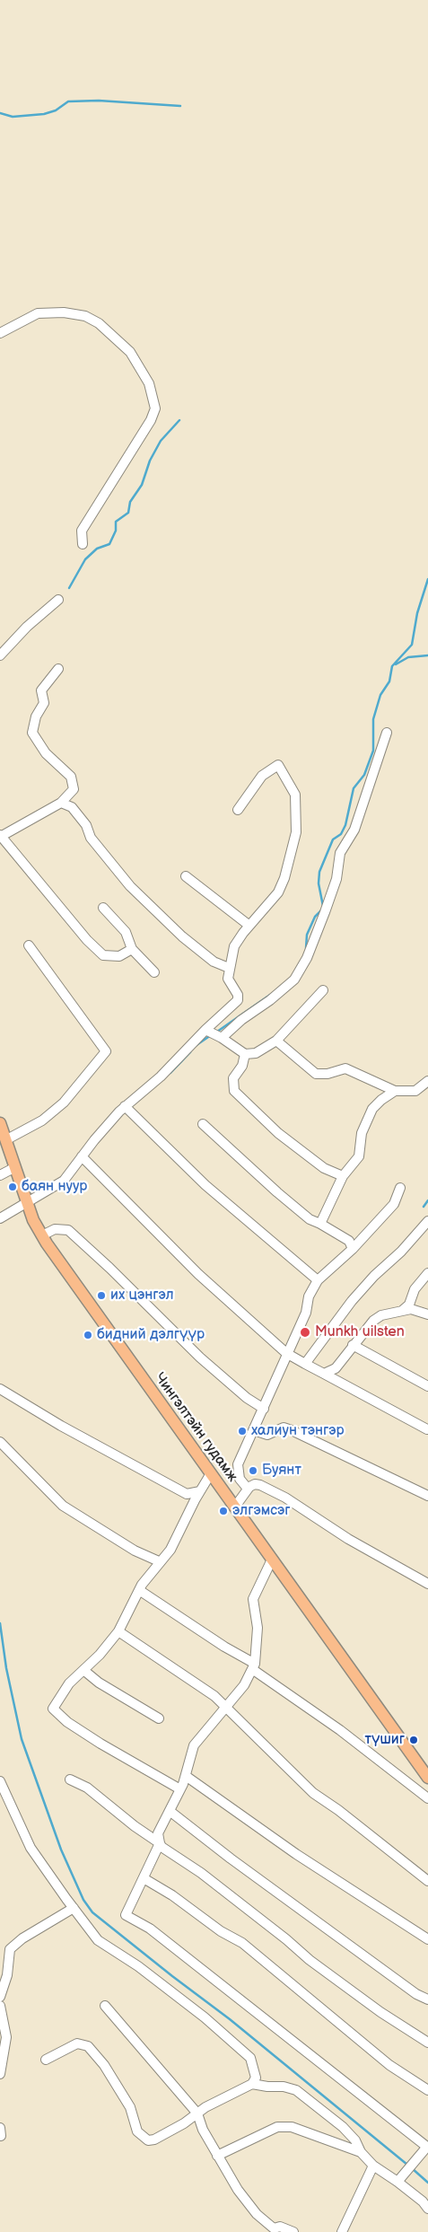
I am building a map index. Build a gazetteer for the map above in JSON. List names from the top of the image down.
{
  "streets": {
    "main road": ["Чингэлтэйн гудамж"]
  },
  "places": [
    "баян нуур",
    "их цэнгэл",
    "Munkh uilsten",
    "бидний дэлгүүр",
    "халиун тэнгэр",
    "Буянт",
    "элгэмсэг",
    "түшиг"
  ]
}
